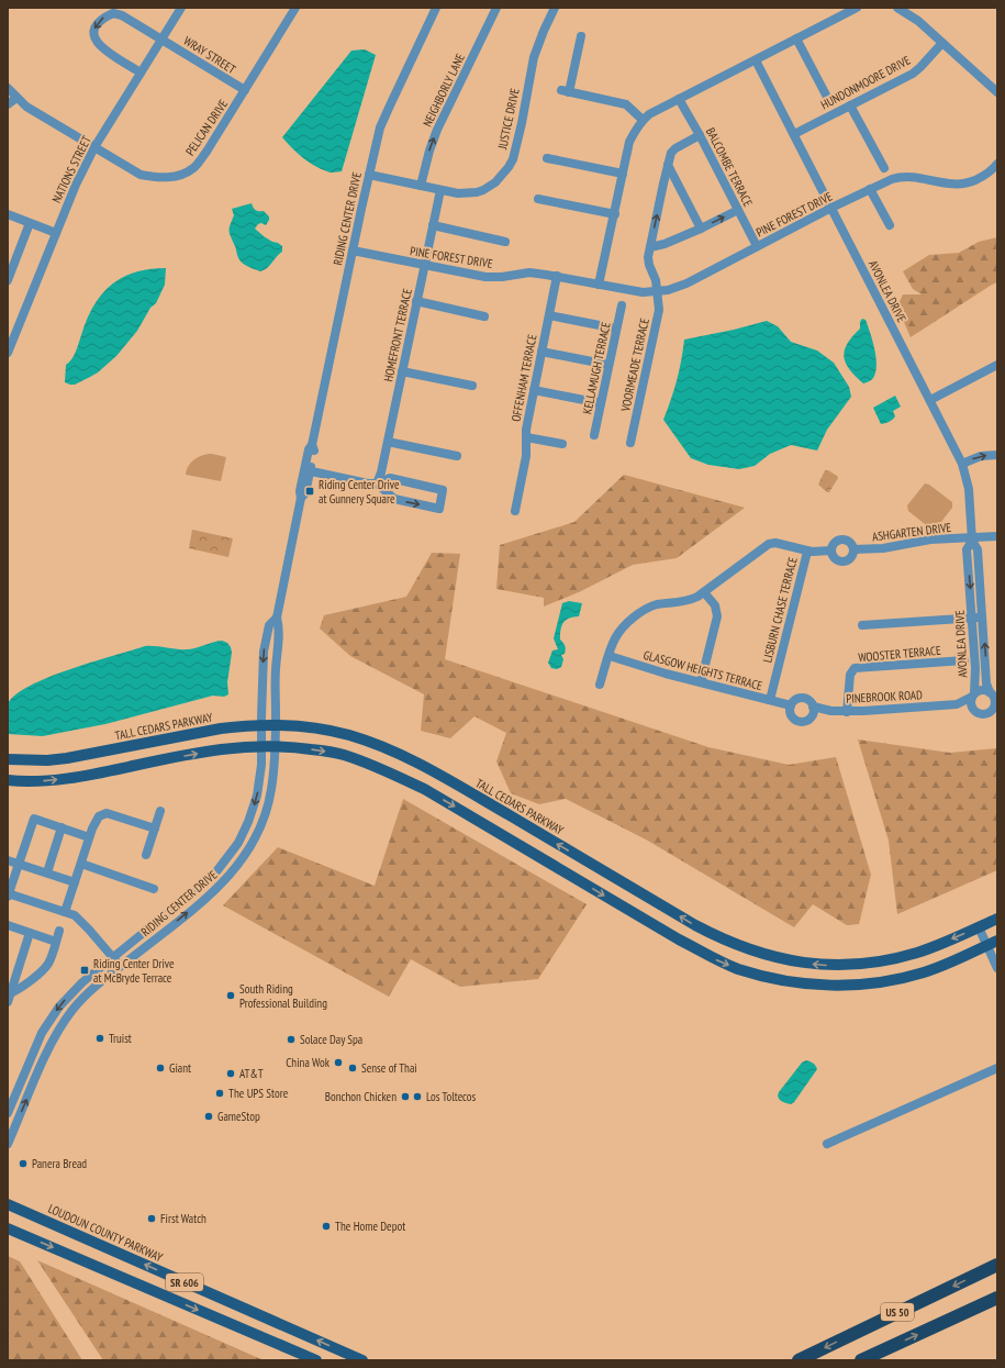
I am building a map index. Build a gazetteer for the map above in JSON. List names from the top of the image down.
{
  "streets": {
    "highway": ["US 50"],
    "main road": ["TALL CEDARS PARKWAY", "LOUDOUN COUNTY PARKWAY", "SR 606"],
    "street": [
      "WRAY STREET",
      "HUNDONMOORE DRIVE",
      "NEIGHBORLY LANE",
      "JUSTICE DRIVE",
      "PELICAN DRIVE",
      "BALCOMBE TERRACE",
      "NATIONS STREET",
      "PINE FOREST DRIVE",
      "RIDING CENTER DRIVE",
      "AVONLEA DRIVE",
      "HOMEFRONT TERRACE",
      "VOORMEADE TERRACE",
      "KELLAMUGH TERRACE",
      "OFFENHAM TERRACE",
      "ASHGARTEN DRIVE",
      "LISBURN CHASE TERRACE",
      "WOOSTER TERRACE",
      "GLASGOW HEIGHTS TERRACE",
      "PINEBROOK ROAD"
    ]
  },
  "crossings": [
    ["WRAY STREET", "PELICAN DRIVE"],
    ["WRAY STREET", "NATIONS STREET"],
    ["HUNDONMOORE DRIVE", "AVONLEA DRIVE"],
    ["NEIGHBORLY LANE", "JUSTICE DRIVE"],
    ["JUSTICE DRIVE", "RIDING CENTER DRIVE"],
    ["JUSTICE DRIVE", "HOMEFRONT TERRACE"],
    ["PELICAN DRIVE", "NATIONS STREET"],
    ["BALCOMBE TERRACE", "PINE FOREST DRIVE"],
    ["BALCOMBE TERRACE", "VOORMEADE TERRACE"],
    ["PINE FOREST DRIVE", "RIDING CENTER DRIVE"],
    ["PINE FOREST DRIVE", "AVONLEA DRIVE"],
    ["PINE FOREST DRIVE", "HOMEFRONT TERRACE"],
    ["PINE FOREST DRIVE", "VOORMEADE TERRACE"],
    ["PINE FOREST DRIVE", "OFFENHAM TERRACE"],
    ["RIDING CENTER DRIVE", "TALL CEDARS PARKWAY"],
    ["AVONLEA DRIVE", "ASHGARTEN DRIVE"],
    ["AVONLEA DRIVE", "PINEBROOK ROAD"],
    ["LISBURN CHASE TERRACE", "GLASGOW HEIGHTS TERRACE"],
    ["WOOSTER TERRACE", "PINEBROOK ROAD"],
    ["GLASGOW HEIGHTS TERRACE", "PINEBROOK ROAD"]
  ],
  "one_way": ["NEIGHBORLY LANE"],
  "places": {
    "transit": ["Riding Center Drive at Gunnery Square", "Riding Center Drive at McBryde Terrace"],
    "other": [
      "South Riding Professional Building",
      "Truist",
      "Solace Day Spa",
      "China Wok",
      "Giant",
      "Sense of Thai",
      "AT&T",
      "The UPS Store",
      "Bonchon Chicken",
      "Los Toltecos",
      "GameStop",
      "Panera Bread",
      "First Watch",
      "The Home Depot"
    ]
  }
}
